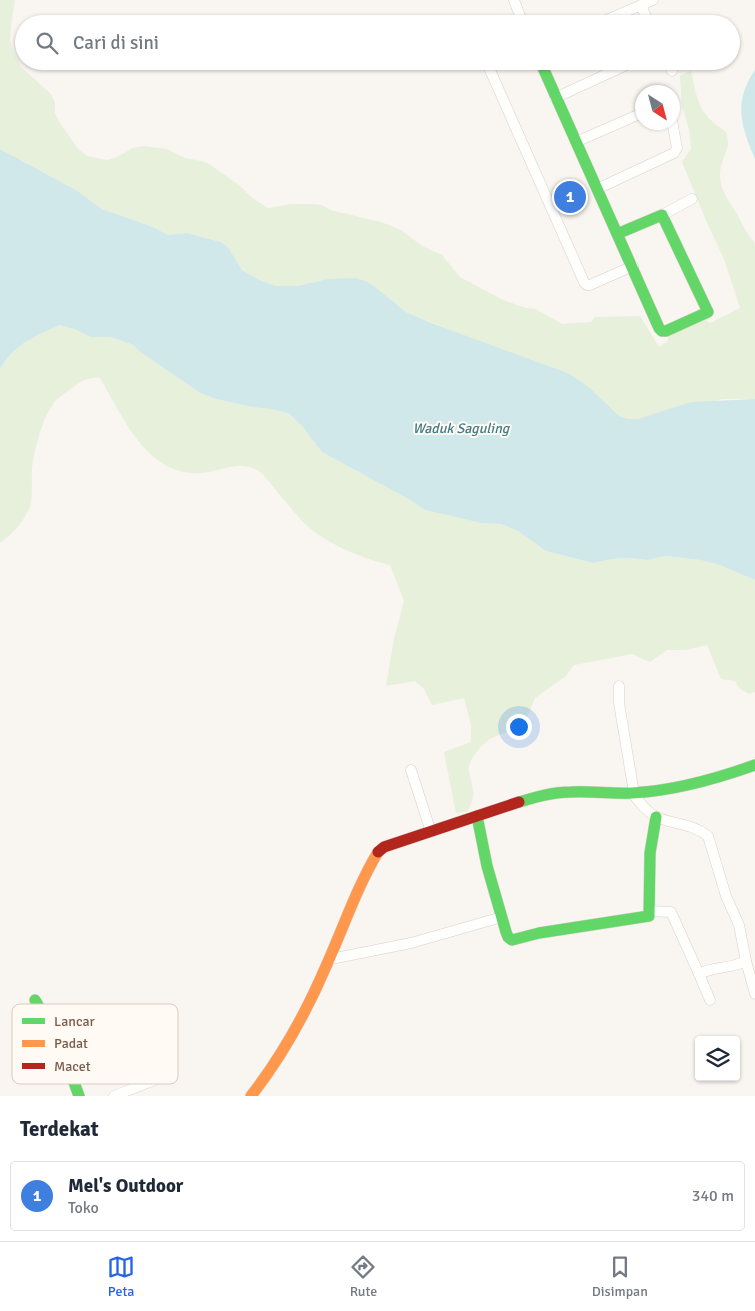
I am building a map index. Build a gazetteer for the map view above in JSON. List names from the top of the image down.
{
  "water": ["Waduk Saguling"],
  "legend": ["Lancar", "Padat", "Macet"],
  "north": "bottom right",
  "page": {
    "search": "Cari di sini",
    "pins": "1",
    "heading": "Terdekat",
    "list": [
      {
        "mark": "1",
        "name": "Mel's Outdoor",
        "note": "Toko",
        "value": "340 m"
      }
    ],
    "nav": ["Peta", "Rute", "Disimpan"]
  }
}
